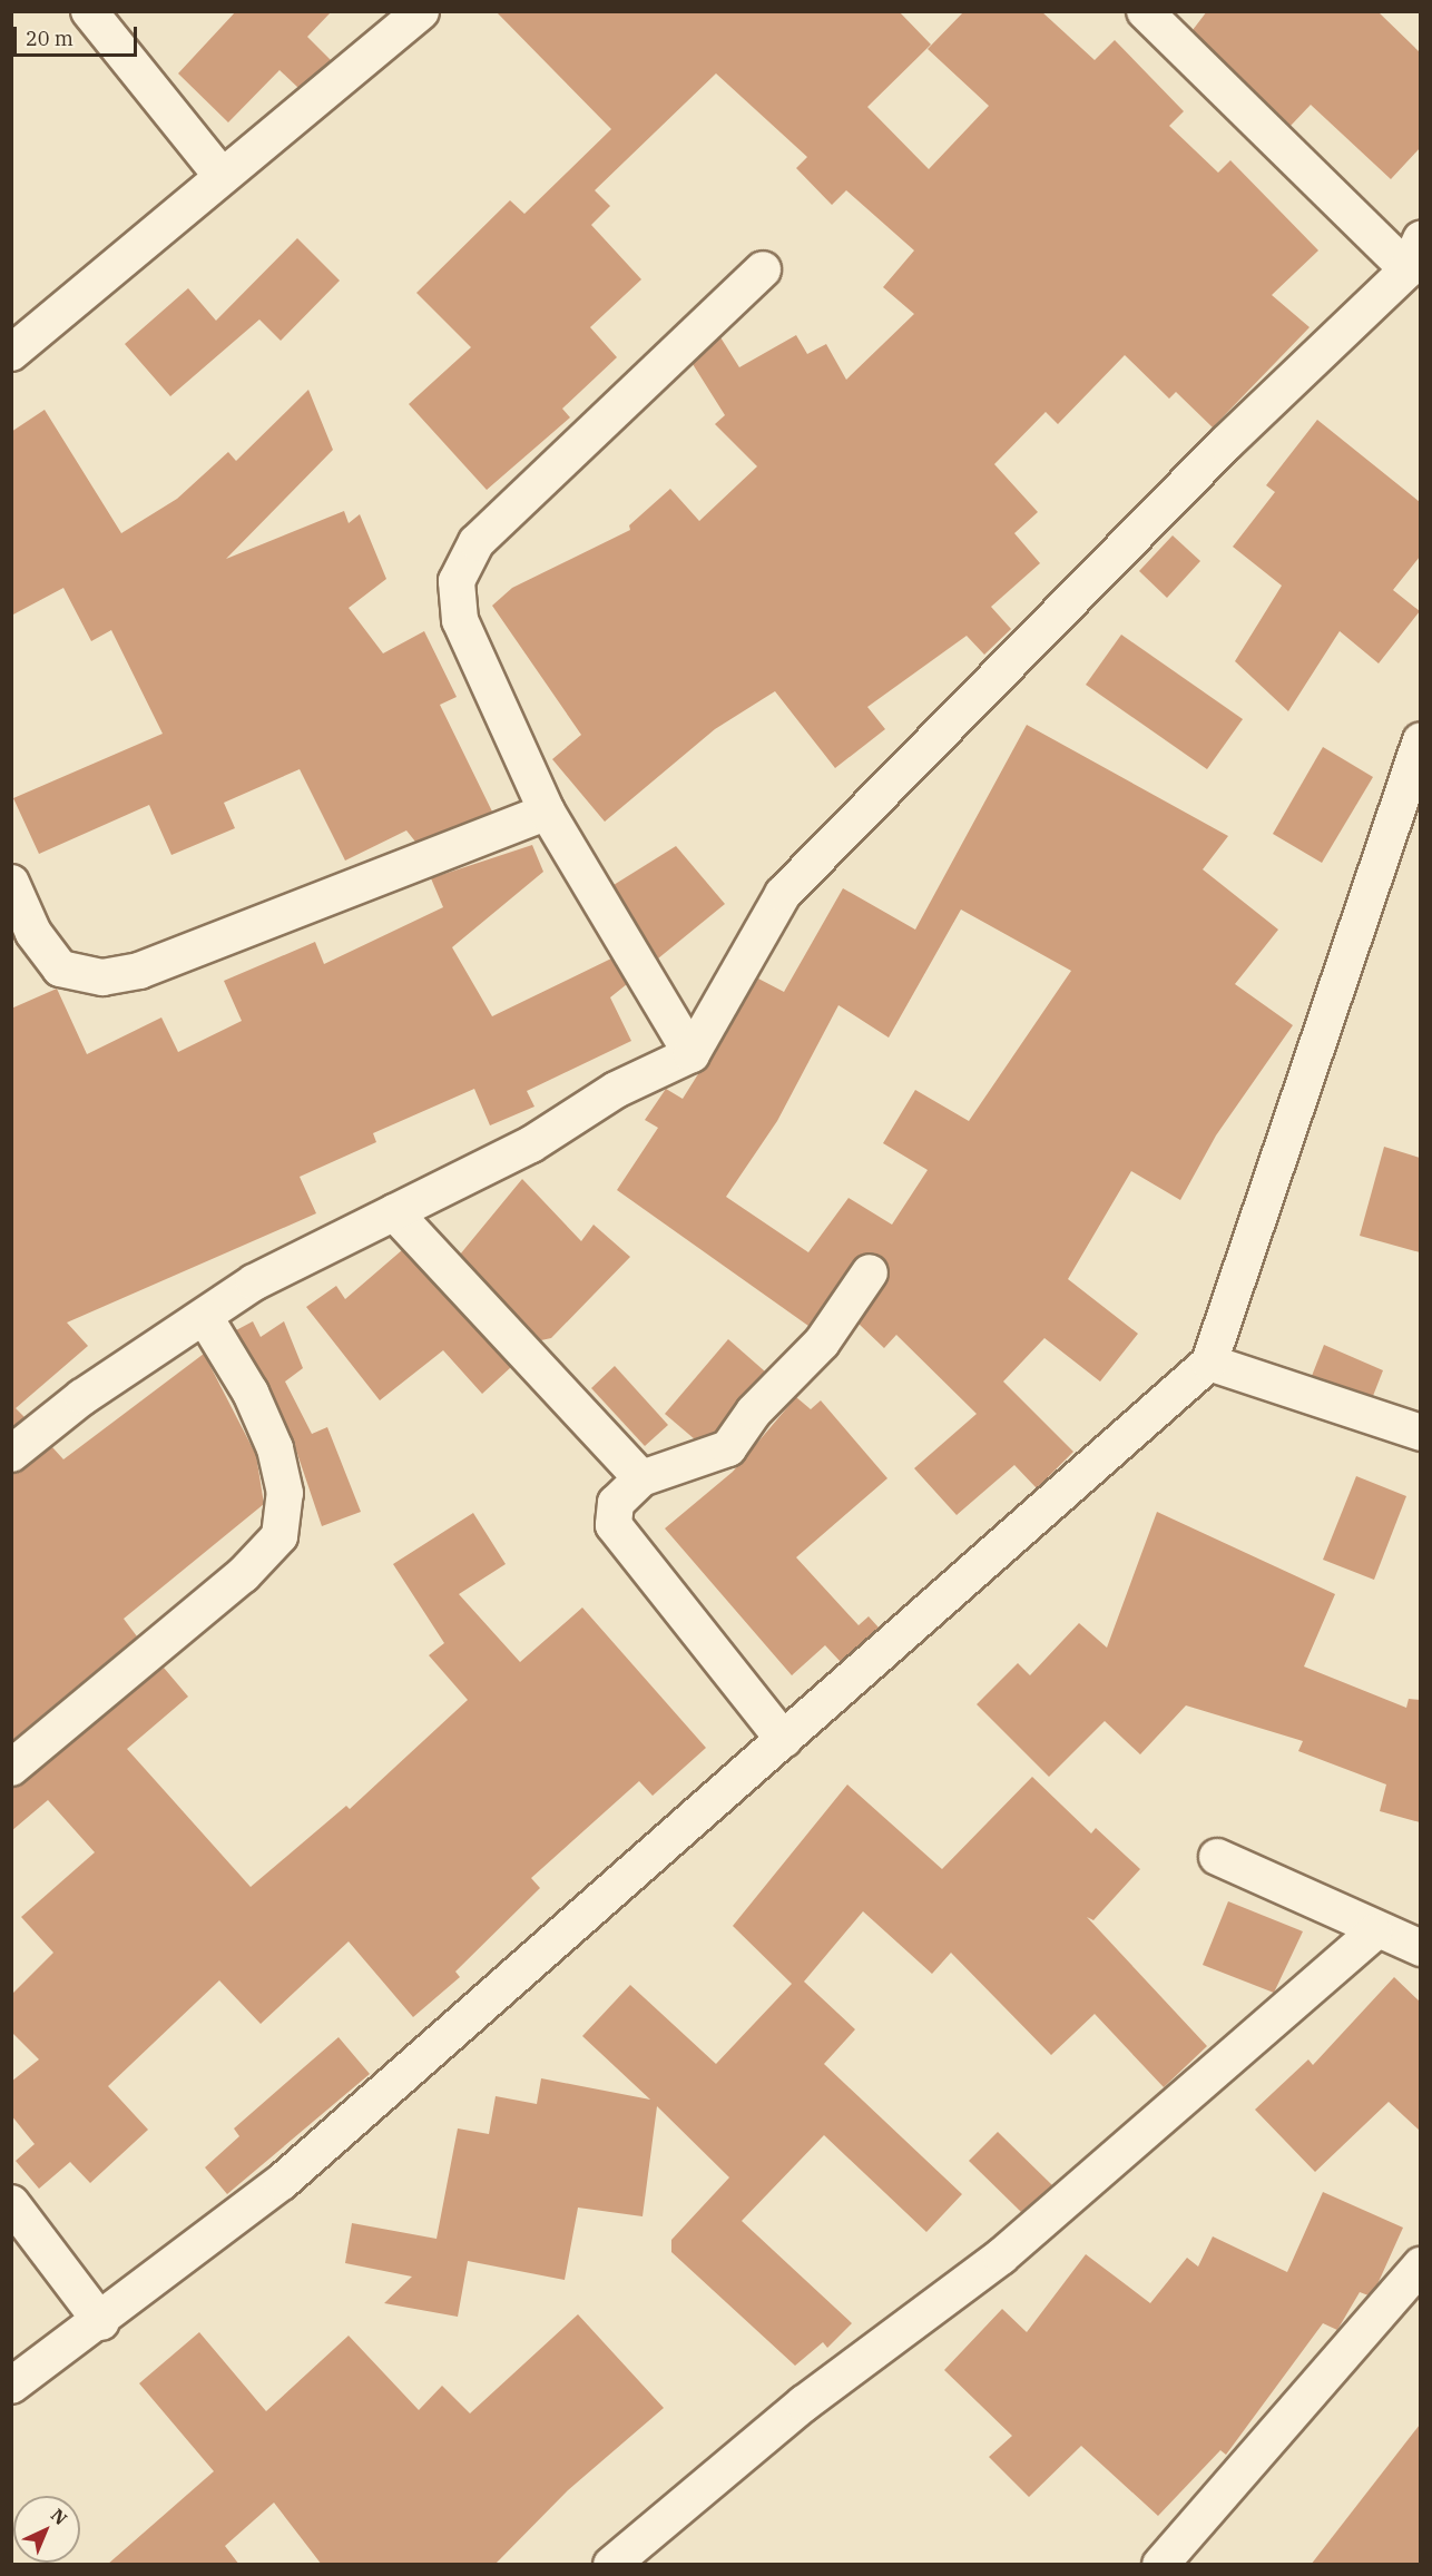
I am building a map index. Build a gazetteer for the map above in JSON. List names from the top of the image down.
{
  "scale_bar": "20 m",
  "north": "top right"
}
